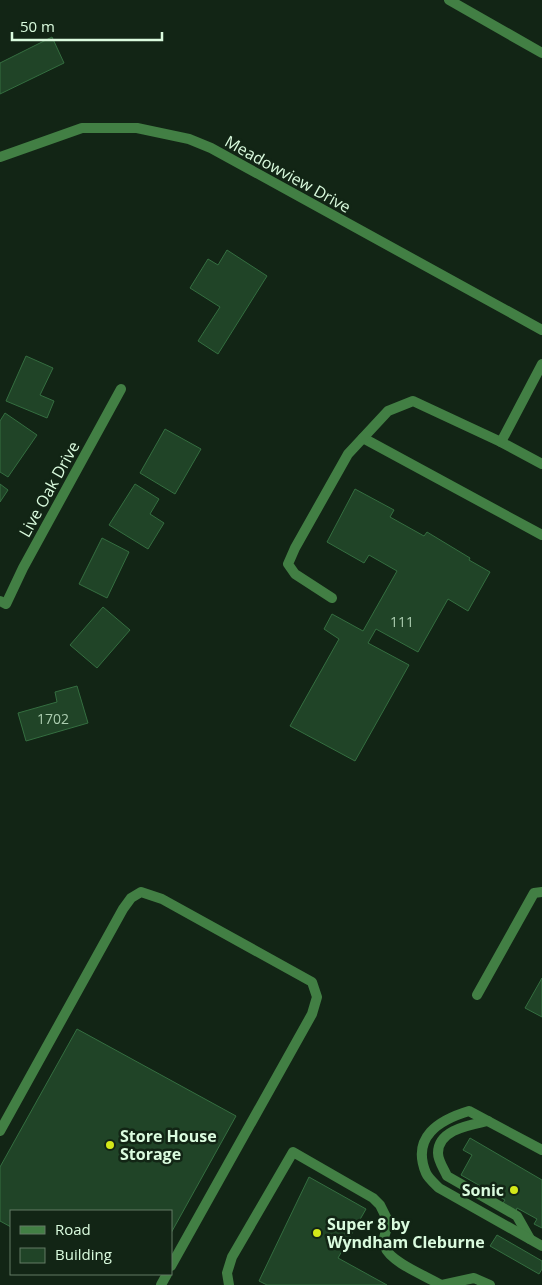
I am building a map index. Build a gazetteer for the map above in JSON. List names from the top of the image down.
{
  "streets": {
    "street": ["Meadowview Drive", "Live Oak Drive"]
  },
  "places": ["Store House Storage", "Sonic", "Super 8 by Wyndham Cleburne"],
  "house_numbers": ["111", "1702"],
  "legend": ["Road", "Building"],
  "scale_bar": "50 m"
}
